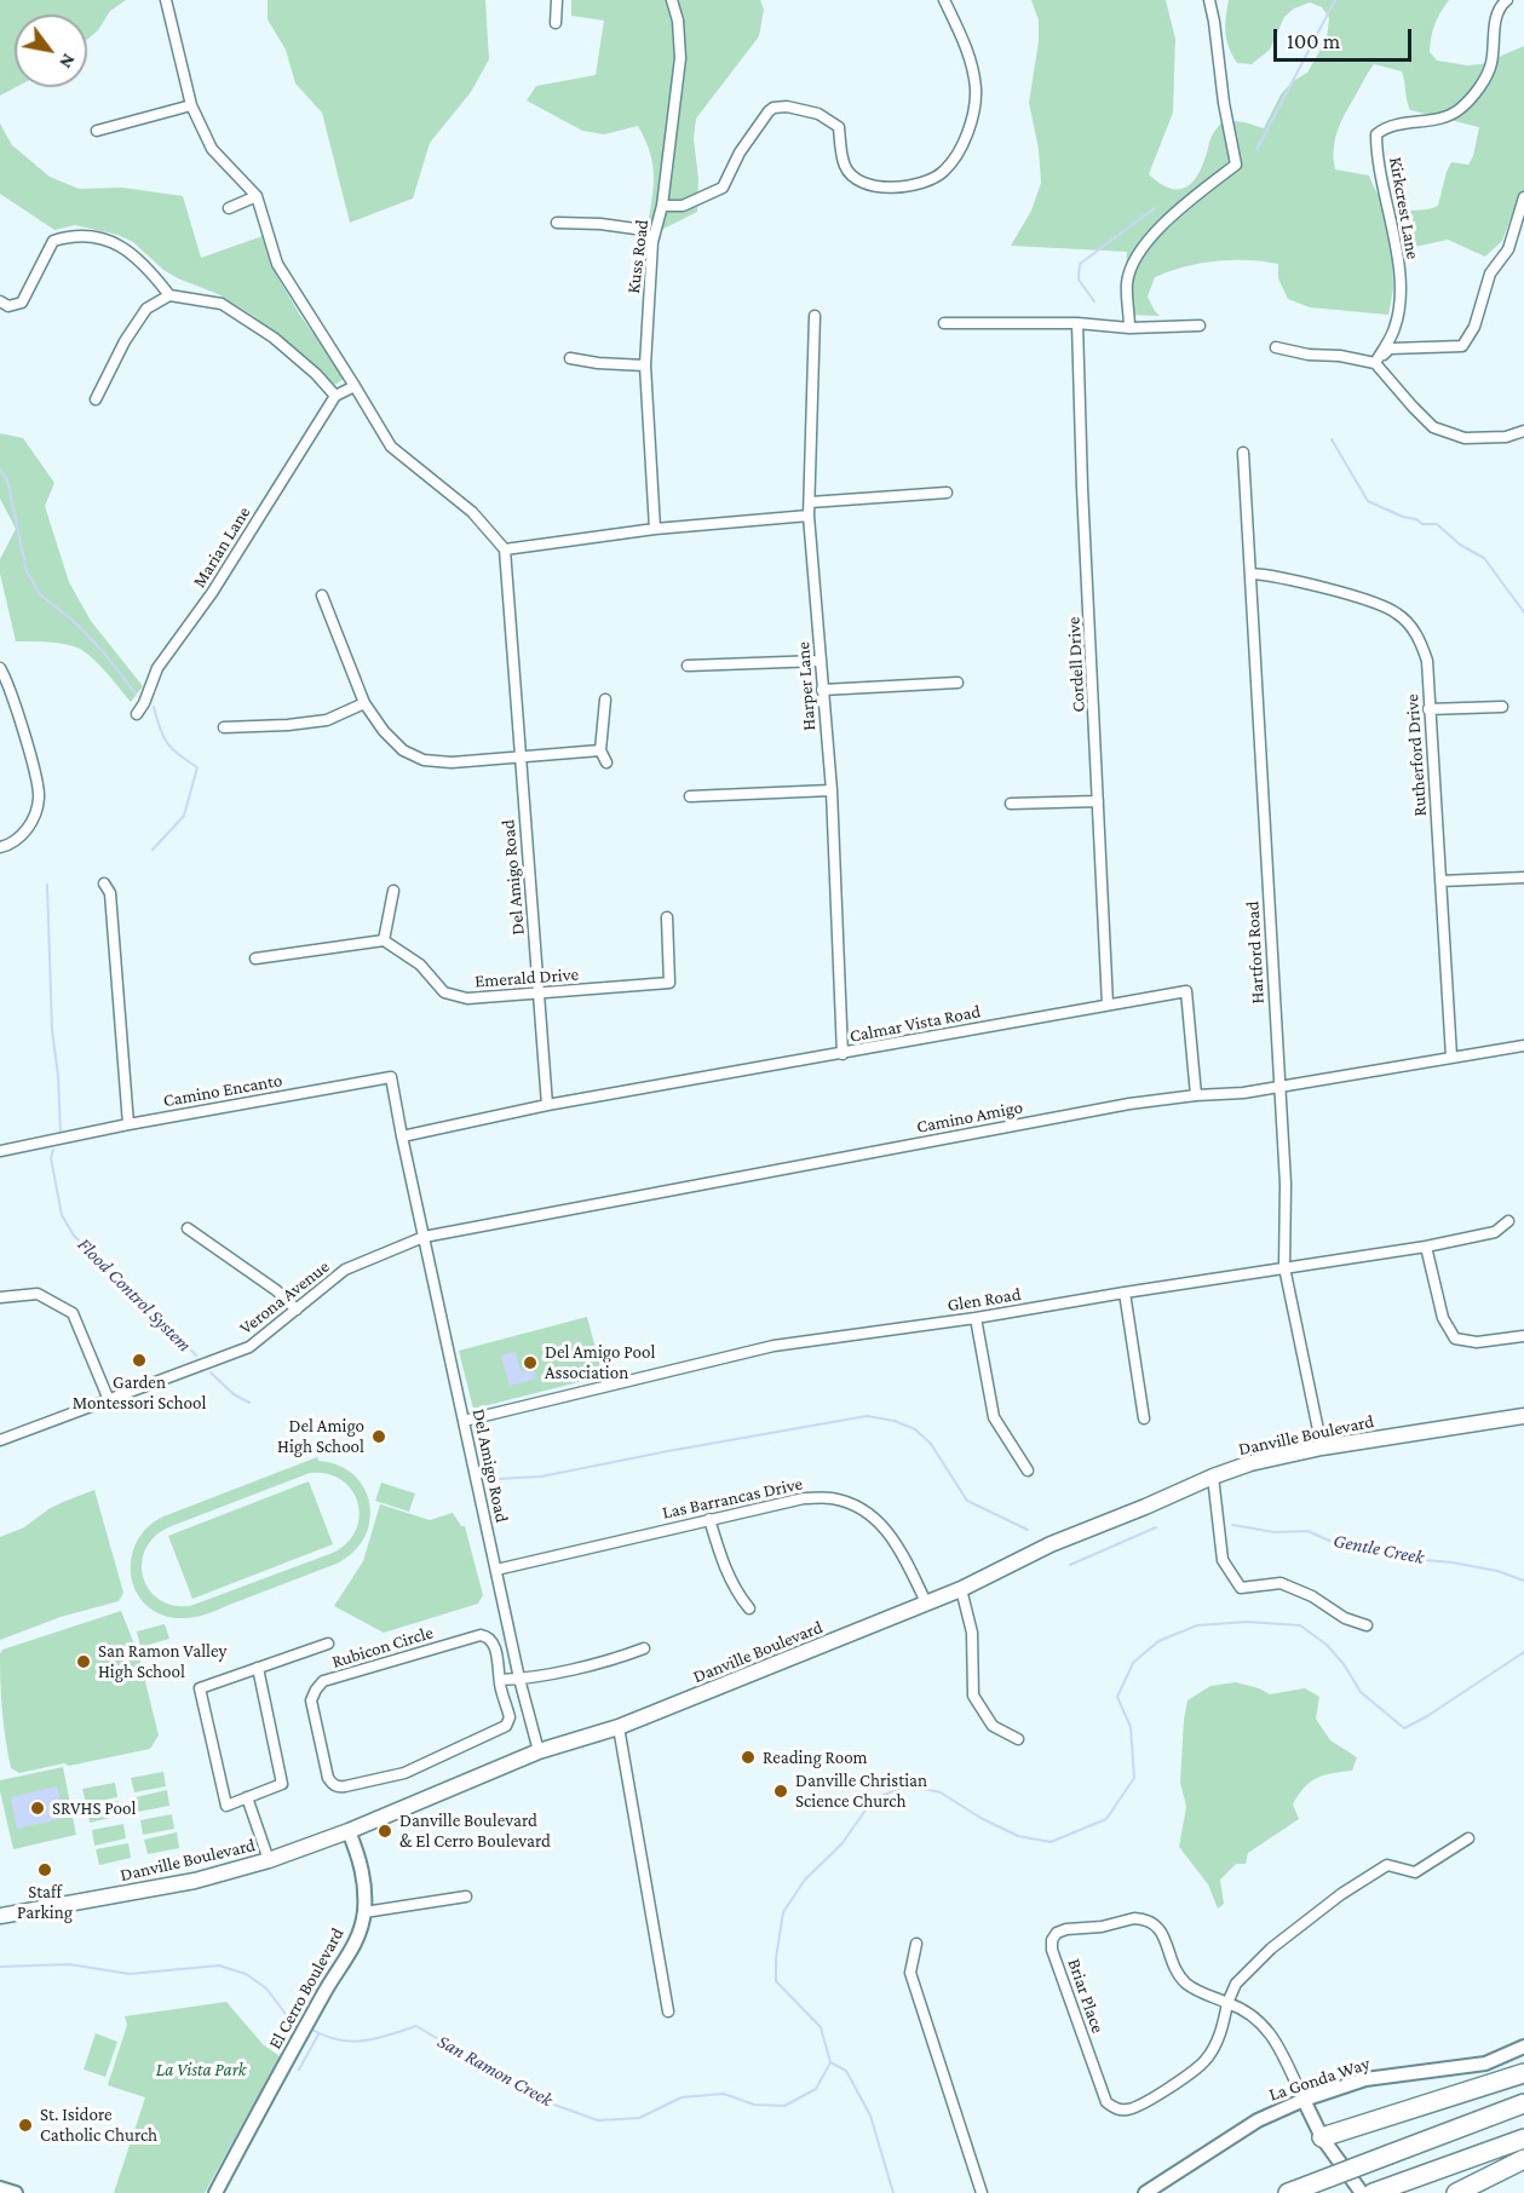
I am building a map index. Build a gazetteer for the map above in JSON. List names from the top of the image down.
{
  "streets": {
    "main road": ["Danville Boulevard"],
    "street": [
      "Kirkcrest Lane",
      "Kuss Road",
      "Marian Lane",
      "Cordell Drive",
      "Harper Lane",
      "Rutherford Drive",
      "Del Amigo Road",
      "Hartford Road",
      "Emerald Drive",
      "Calmar Vista Road",
      "Camino Encanto",
      "Camino Amigo",
      "Verona Avenue",
      "Glen Road",
      "Las Barrancas Drive",
      "Rubicon Circle",
      "El Cerro Boulevard",
      "Briar Place",
      "La Gonda Way"
    ]
  },
  "crossings": [
    ["Cordell Drive", "Calmar Vista Road"],
    ["Harper Lane", "Calmar Vista Road"],
    ["Rutherford Drive", "Hartford Road"],
    ["Rutherford Drive", "Camino Amigo"],
    ["Del Amigo Road", "Emerald Drive"],
    ["Del Amigo Road", "Calmar Vista Road"],
    ["Del Amigo Road", "Camino Encanto"],
    ["Del Amigo Road", "Camino Amigo"],
    ["Del Amigo Road", "Verona Avenue"],
    ["Del Amigo Road", "Glen Road"],
    ["Del Amigo Road", "Danville Boulevard"],
    ["Del Amigo Road", "Las Barrancas Drive"],
    ["Hartford Road", "Camino Amigo"],
    ["Hartford Road", "Glen Road"],
    ["Hartford Road", "Danville Boulevard"],
    ["Calmar Vista Road", "Camino Amigo"],
    ["Camino Amigo", "Verona Avenue"],
    ["Danville Boulevard", "Las Barrancas Drive"],
    ["Danville Boulevard", "El Cerro Boulevard"]
  ],
  "water": ["Flood Control System", "Gentle Creek", "San Ramon Creek"],
  "parks": ["La Vista Park"],
  "places": [
    "Garden Montessori School",
    "Del Amigo Pool Association",
    "Del Amigo High School",
    "San Ramon Valley High School",
    "Reading Room",
    "Danville Christian Science Church",
    "SRVHS Pool",
    "Danville Boulevard & El Cerro Boulevard",
    "Staff Parking",
    "St. Isidore Catholic Church"
  ],
  "scale_bar": "100 m",
  "north": "bottom right"
}
